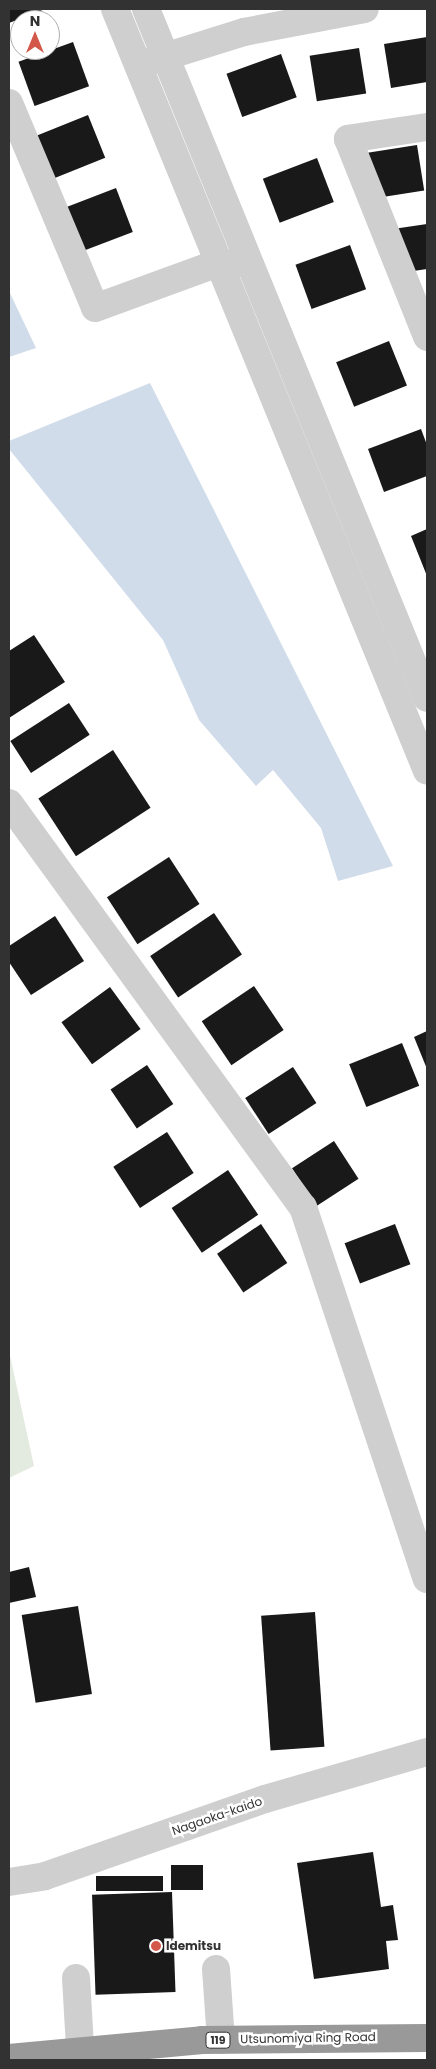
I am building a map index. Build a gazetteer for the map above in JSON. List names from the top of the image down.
{
  "streets": {
    "highway": ["Utsunomiya Ring Road", "119"],
    "street": ["Nagaoka-kaido"]
  },
  "places": ["Idemitsu"],
  "north": "top"
}
